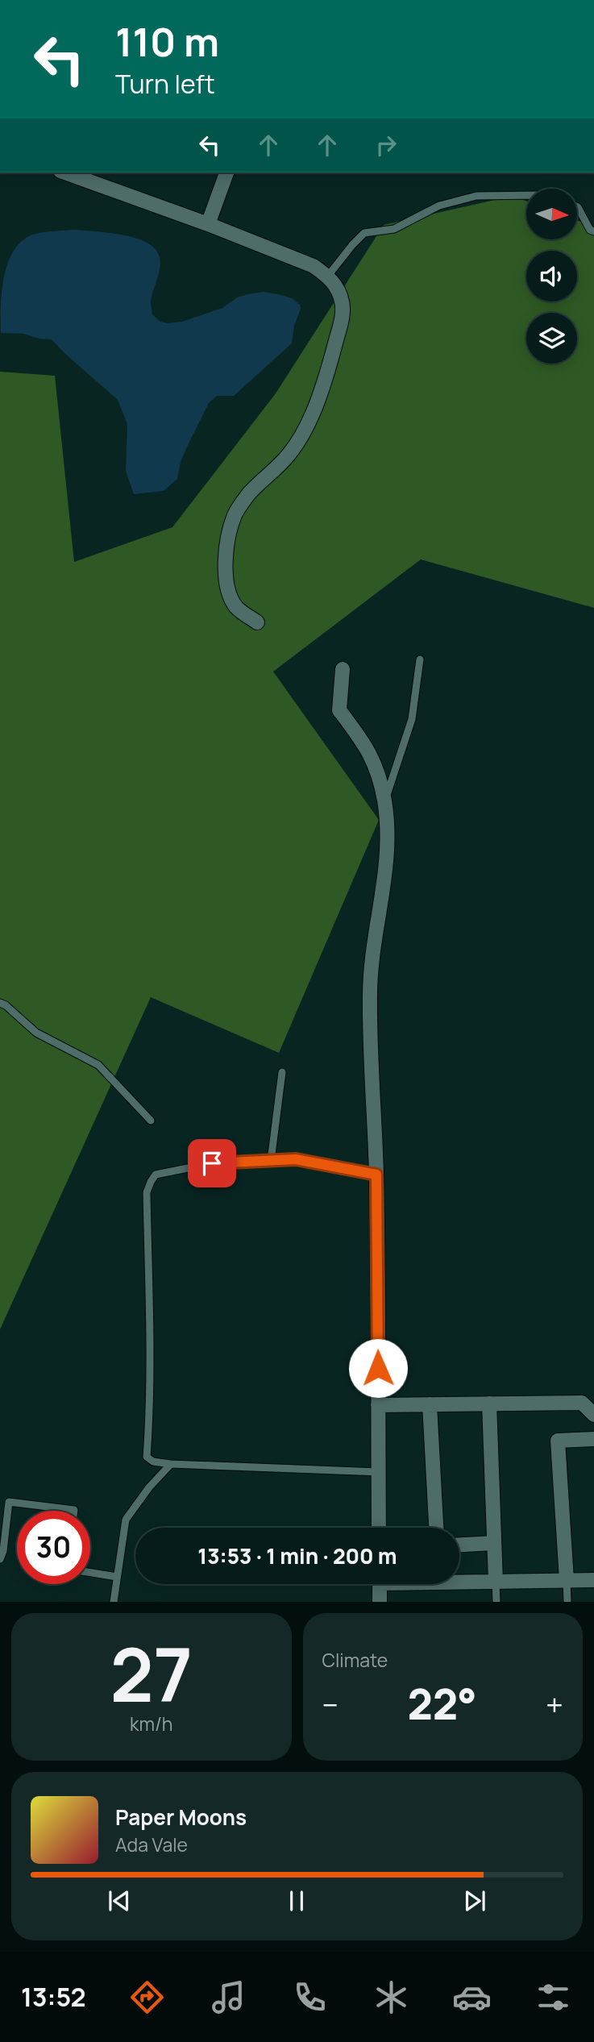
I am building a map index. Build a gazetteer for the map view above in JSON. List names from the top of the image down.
{
  "north": "right",
  "page": {
    "turn": ["110 m", "Turn left"],
    "limit": "30",
    "trip": "13:53 · 1 min · 200 m",
    "tile": [
      ["27", "km/h"],
      "Climate"
    ],
    "heat": ["−", "22°", "+"],
    "song": ["Paper Moons", "Ada Vale"],
    "tabs": "13:52"
  }
}
